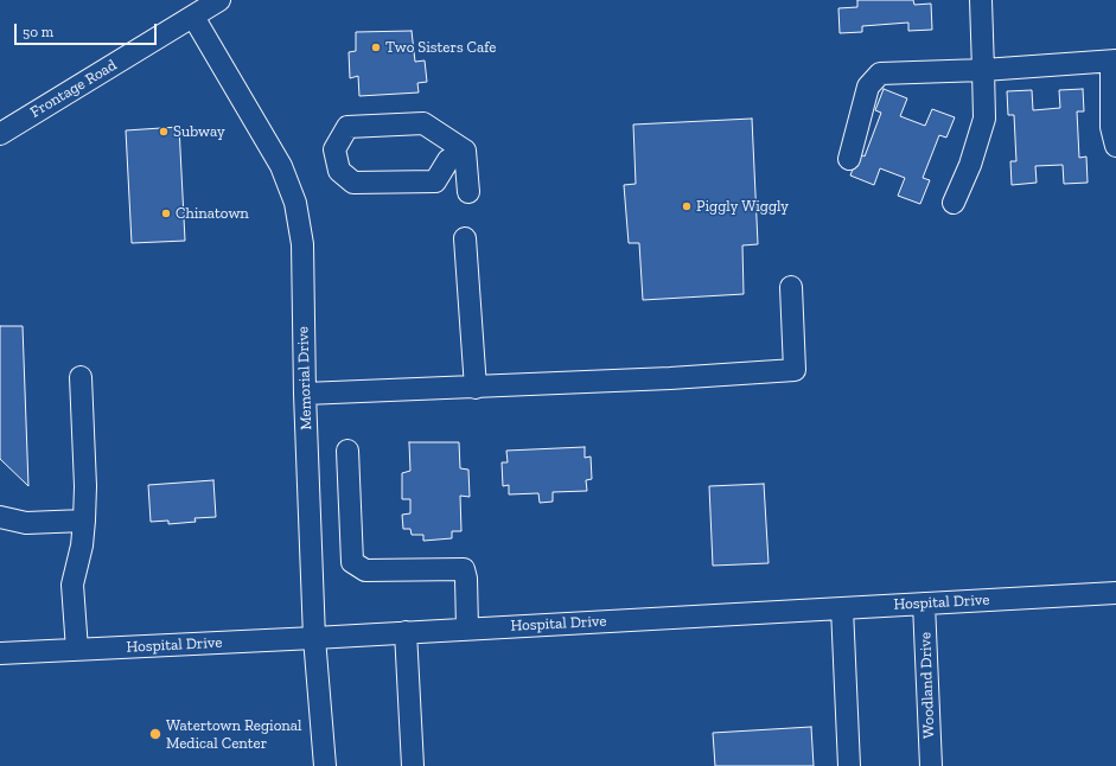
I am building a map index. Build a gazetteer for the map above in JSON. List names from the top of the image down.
{
  "streets": {
    "street": [
      "Frontage Road",
      "Memorial Drive",
      "Hospital Drive",
      "Woodland Drive"
    ]
  },
  "crossings": [
    ["Frontage Road", "Memorial Drive"],
    ["Memorial Drive", "Hospital Drive"],
    ["Hospital Drive", "Woodland Drive"]
  ],
  "places": [
    "Two Sisters Cafe",
    "Subway",
    "Piggly Wiggly",
    "Chinatown",
    "Watertown Regional Medical Center"
  ],
  "scale_bar": "50 m"
}
